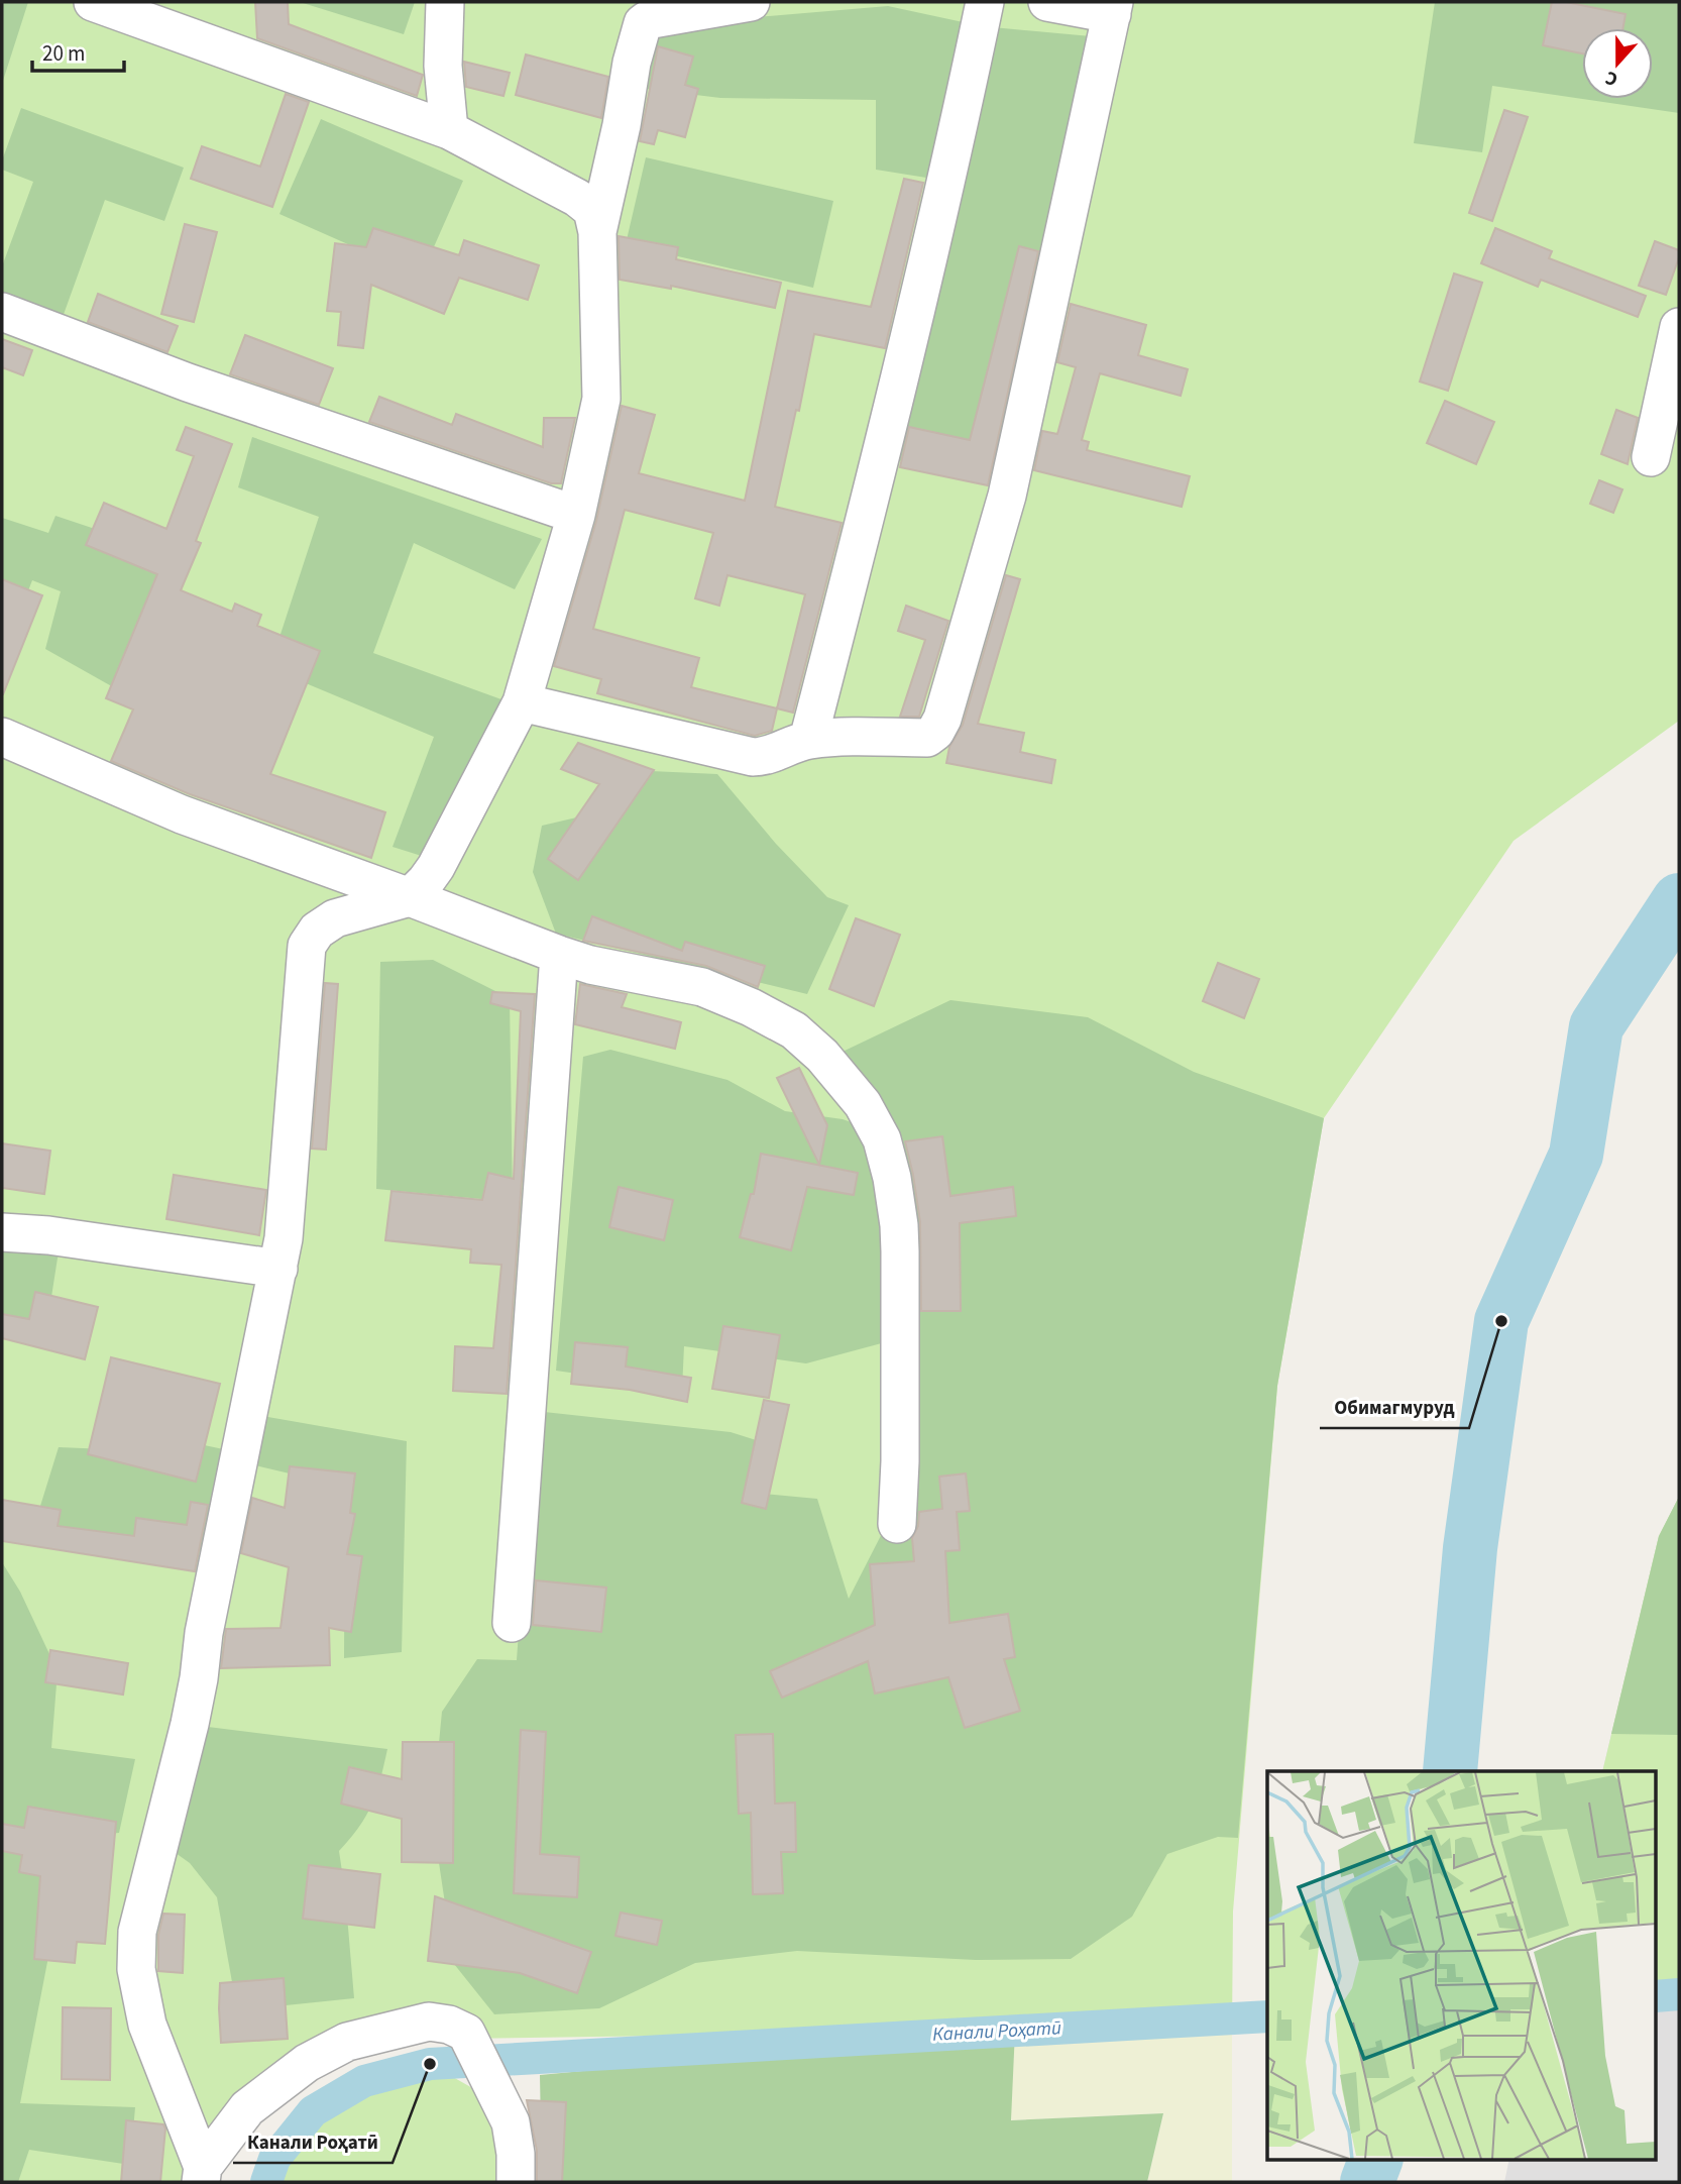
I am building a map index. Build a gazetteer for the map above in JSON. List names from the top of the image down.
{
  "water": ["Канали Роҳатӣ"],
  "places": ["Обимагмуруд", "Канали Роҳатӣ"],
  "scale_bar": "20 m",
  "north": "bottom"
}
